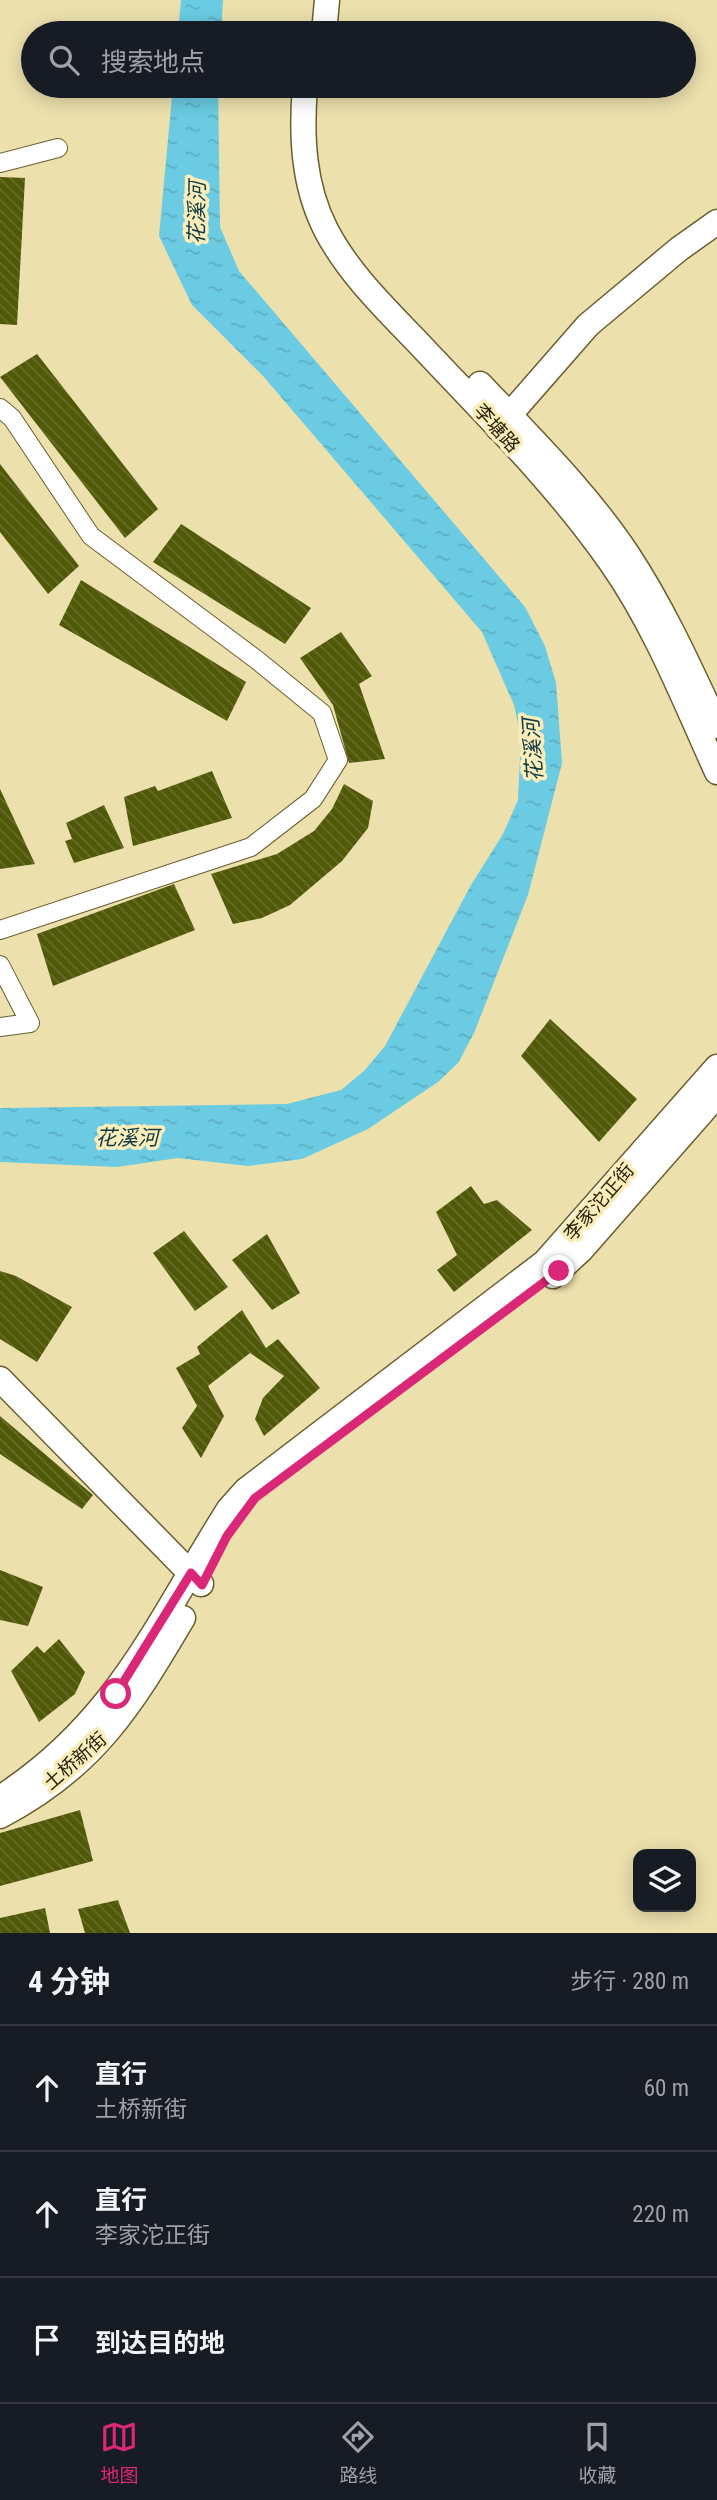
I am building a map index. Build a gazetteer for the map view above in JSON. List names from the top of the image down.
{
  "streets": {
    "main road": ["李塘路", "李家沱正街", "土桥新街"]
  },
  "crossings": [
    ["李家沱正街", "土桥新街"]
  ],
  "water": ["花溪河"],
  "page": {
    "search": "搜索地点",
    "heading": ["4 分钟", "步行 · 280 m"],
    "list": [
      ["直行", "土桥新街", "60 m"],
      ["直行", "李家沱正街", "220 m"],
      "到达目的地"
    ],
    "nav": ["地图", "路线", "收藏"]
  }
}
